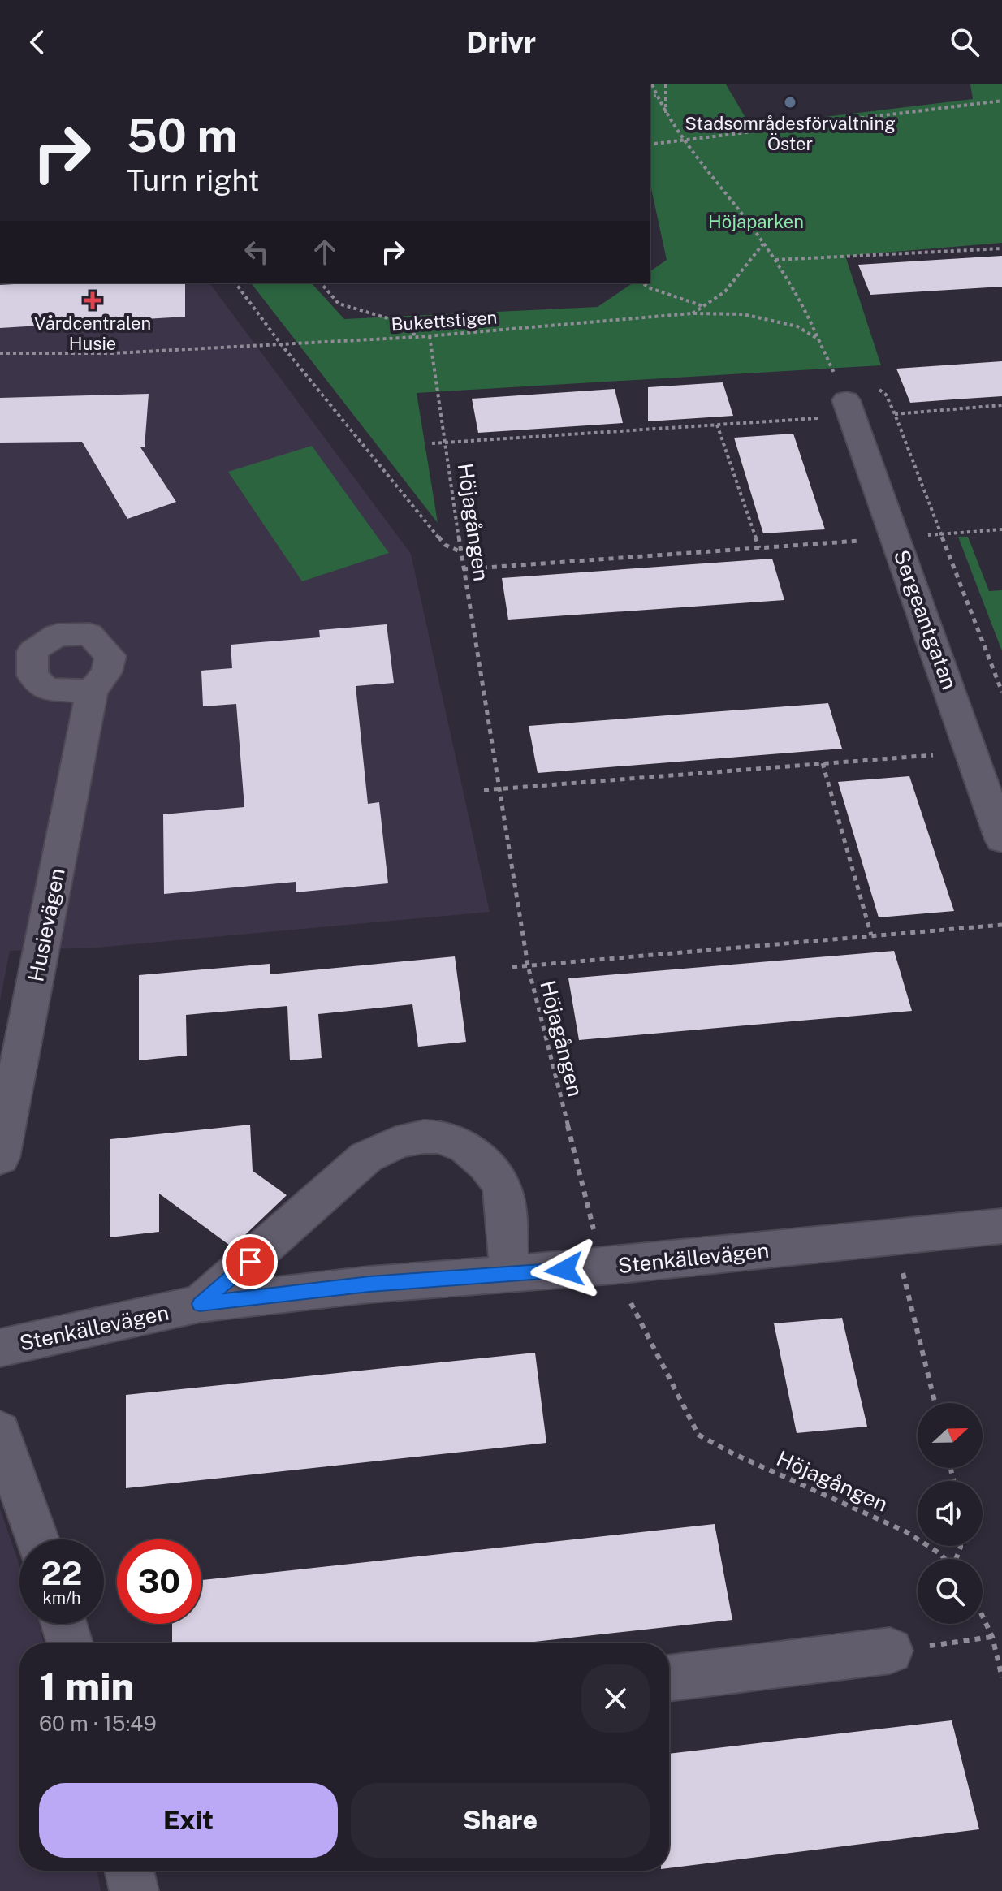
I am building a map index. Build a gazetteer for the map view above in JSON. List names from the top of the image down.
{
  "streets": {
    "street": ["Sergeantgatan", "Husievägen", "Stenkällevägen"],
    "path": ["Bukettstigen", "Höjagången"]
  },
  "crossings": [
    ["Bukettstigen", "Höjagången"],
    ["Höjagången", "Stenkällevägen"]
  ],
  "parks": ["Höjaparken"],
  "places": {
    "other": ["Stadsområdesförvaltning Öster"],
    "health": ["Vårdcentralen Husie"]
  },
  "north": "right",
  "page": {
    "header": "Drivr",
    "turn": ["50 m", "Turn right"],
    "speed": "22 km/h",
    "limit": "30",
    "heading": ["1 min", "60 m · 15:49"],
    "buttons": ["Exit", "Share"]
  }
}
